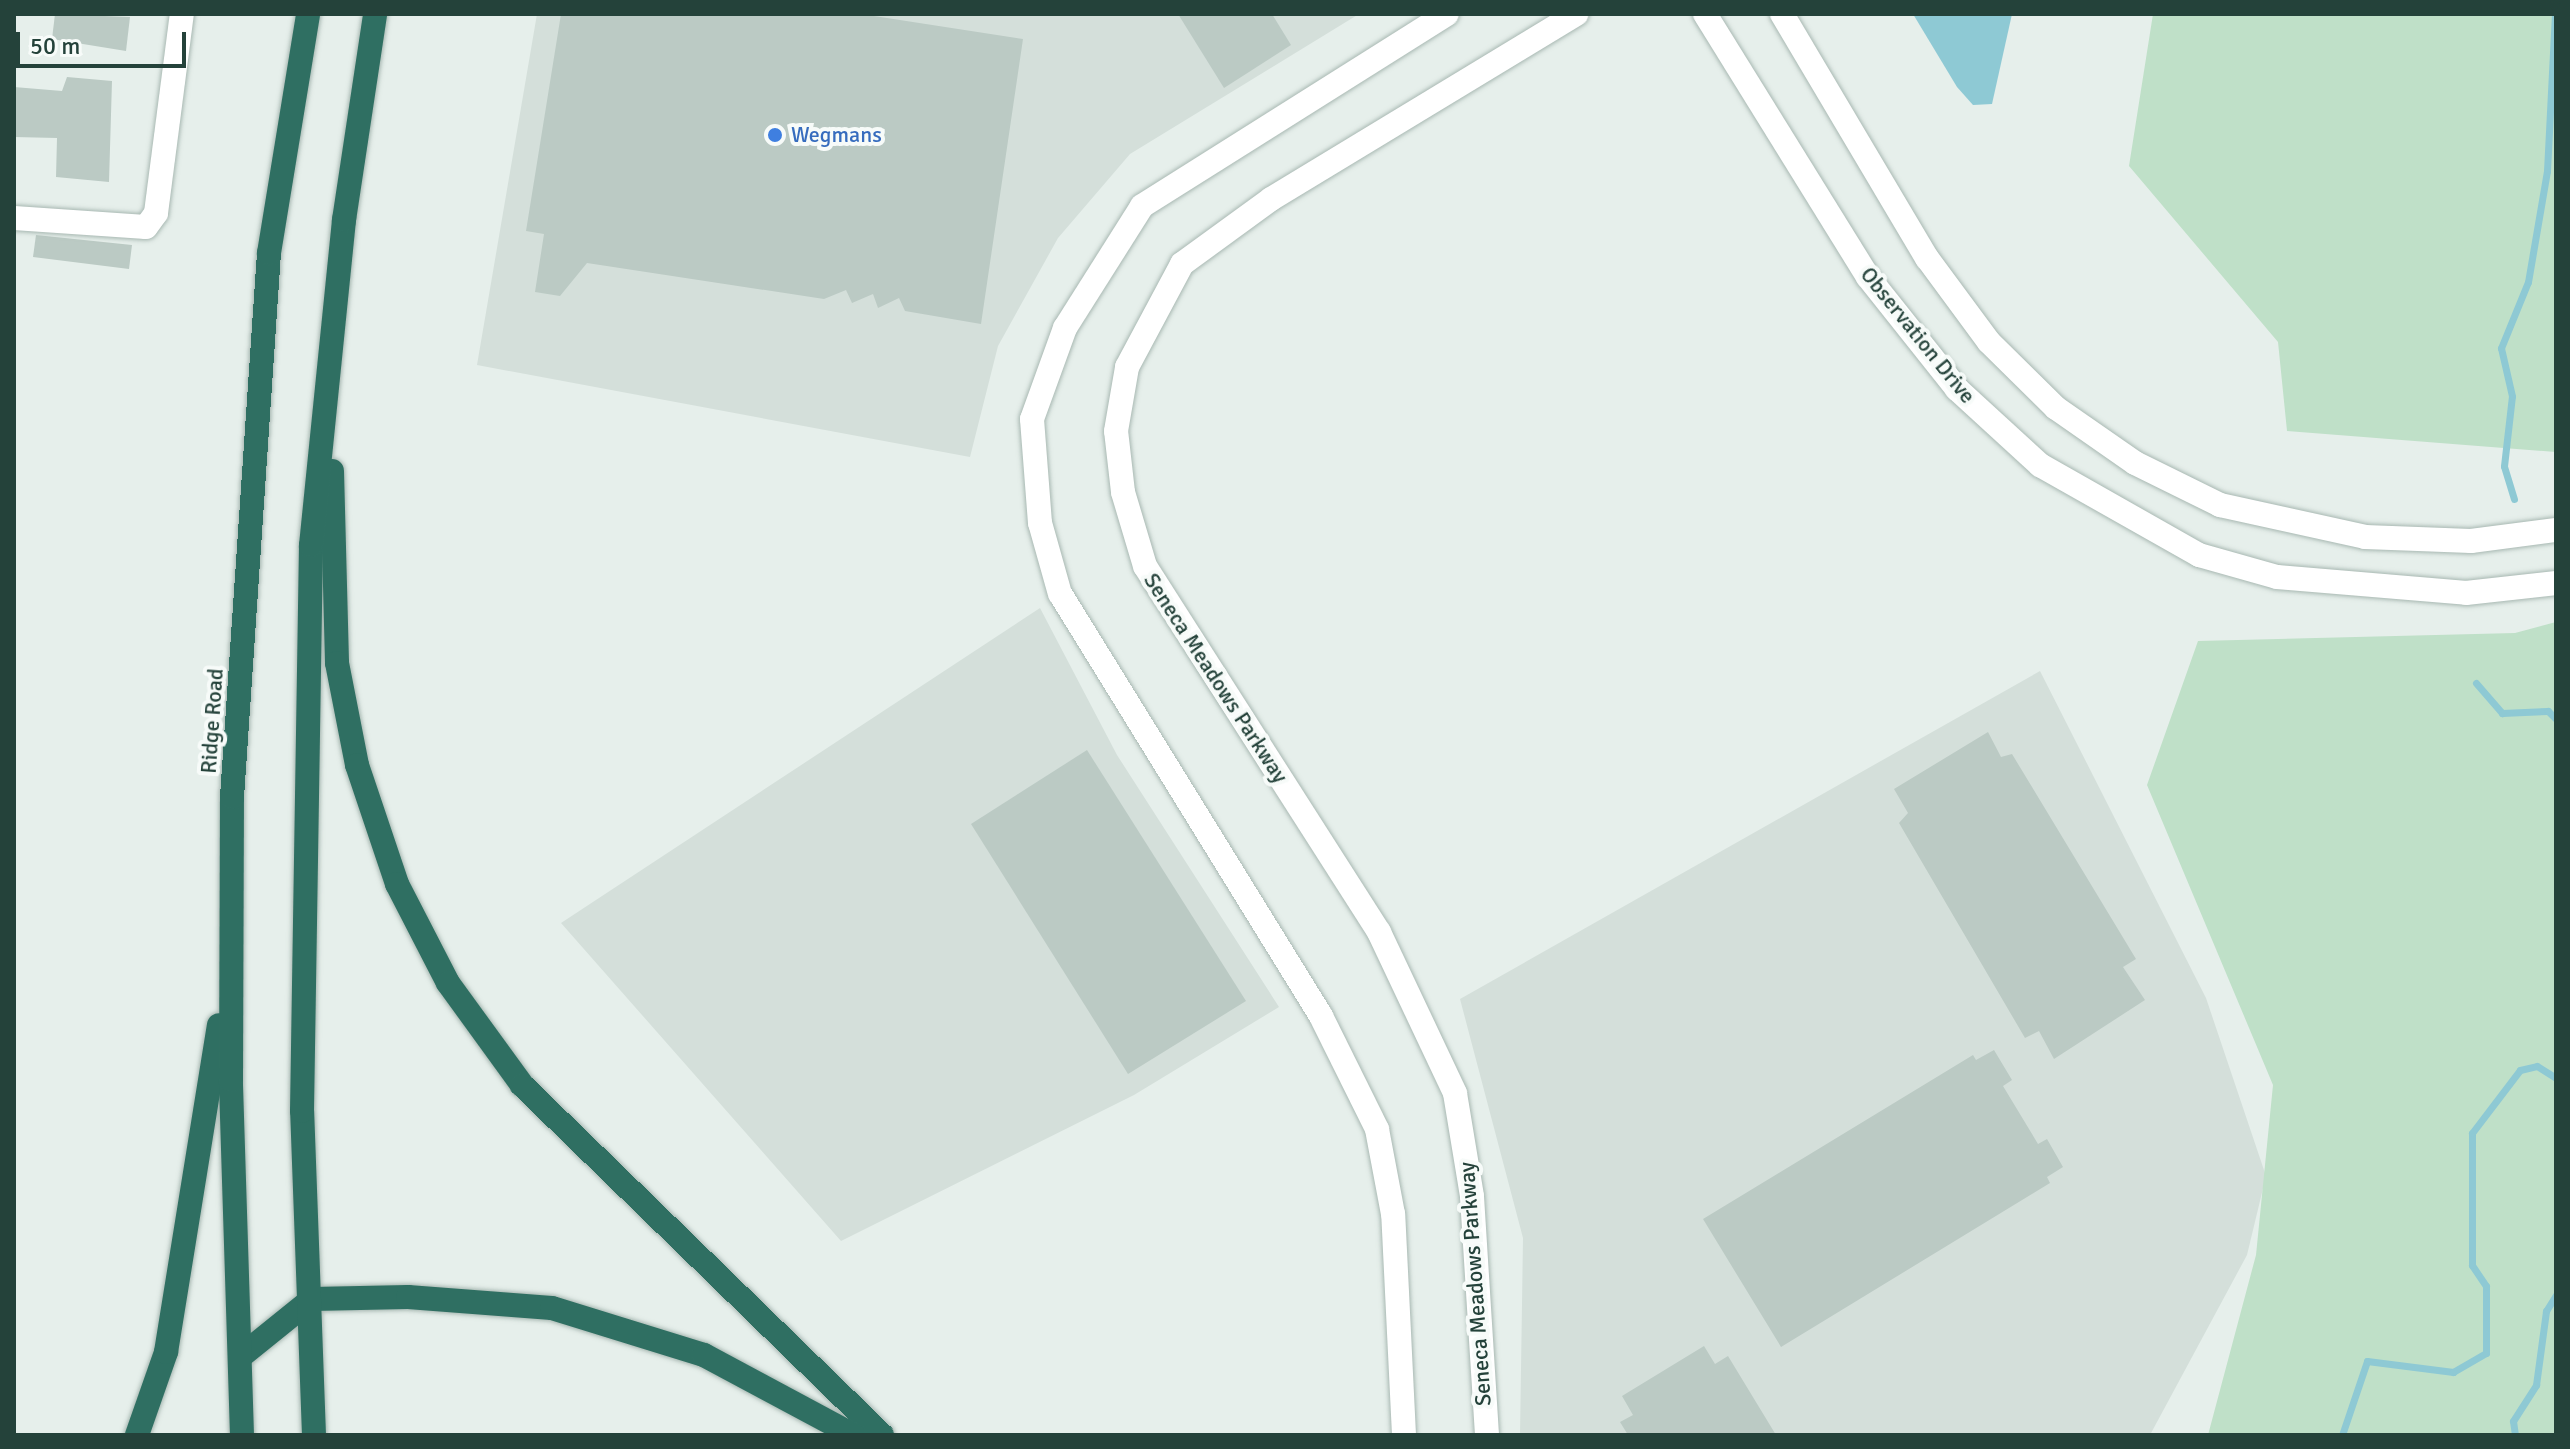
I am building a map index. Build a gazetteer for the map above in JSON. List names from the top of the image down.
{
  "streets": {
    "highway": ["Ridge Road"],
    "street": ["Observation Drive", "Seneca Meadows Parkway"]
  },
  "places": ["Wegmans"],
  "scale_bar": "50 m"
}
